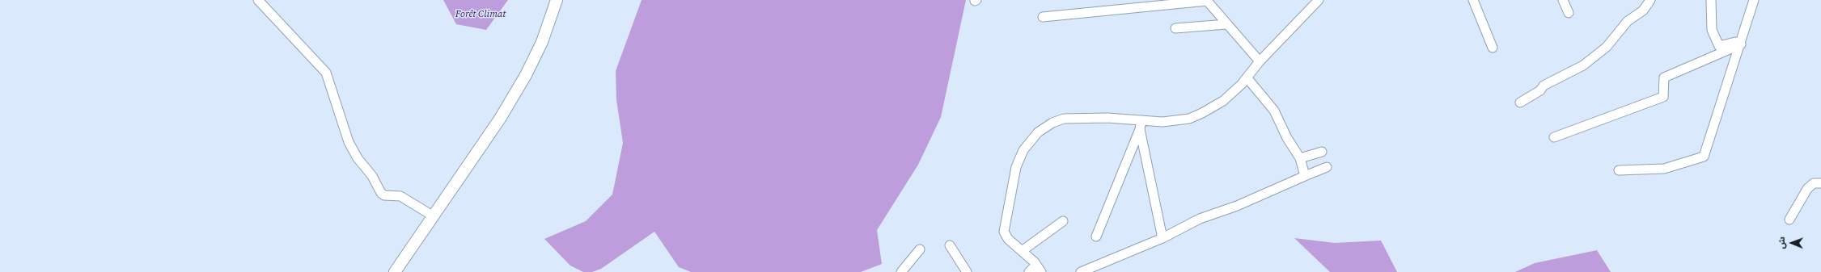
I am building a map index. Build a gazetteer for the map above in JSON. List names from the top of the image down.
{
  "parks": ["Forêt Climat"],
  "north": "left"
}
